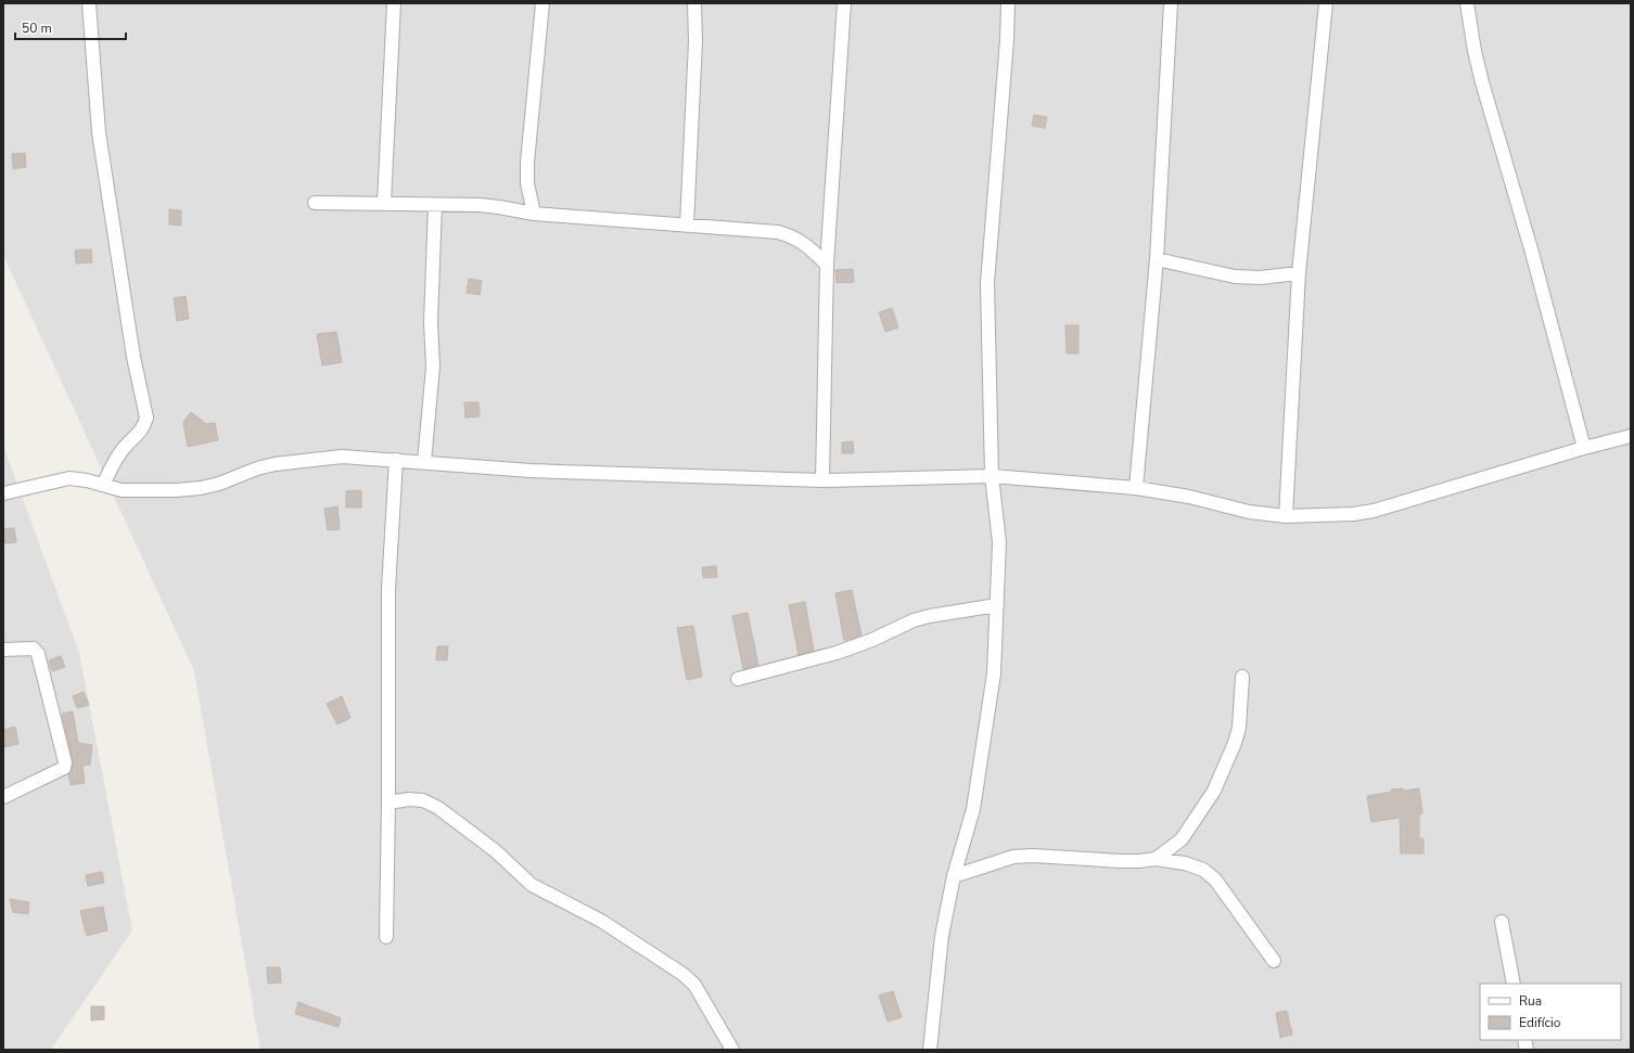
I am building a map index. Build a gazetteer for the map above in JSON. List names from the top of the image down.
{
  "legend": ["Rua", "Edifício"],
  "scale_bar": "50 m"
}
